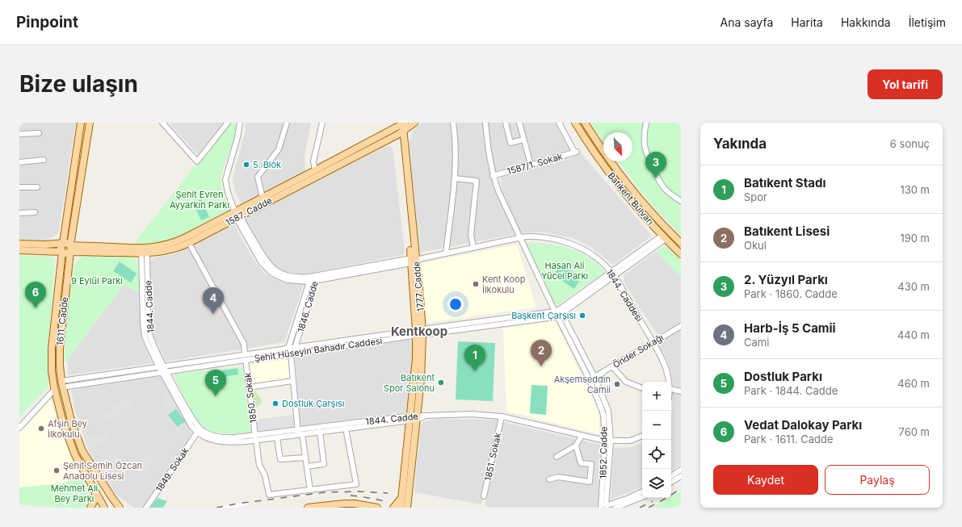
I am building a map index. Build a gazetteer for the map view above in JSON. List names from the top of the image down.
{
  "streets": {
    "main road": [
      "Batıkent Bulvarı",
      "1587. Cadde",
      "1777. Cadde",
      "1611. Cadde"
    ],
    "street": [
      "1587/1. Sokak",
      "1844. Caddesi",
      "1844. Cadde",
      "1846. Cadde",
      "Şehit Hüseyin Bahadır Caddesi",
      "Önder Sokağı",
      "1850. Sokak",
      "1852. Cadde",
      "1851. Sokak",
      "1849. Sokak"
    ]
  },
  "crossings": [
    ["Batıkent Bulvarı", "Şehit Hüseyin Bahadır Caddesi"],
    ["1587. Cadde", "1777. Cadde"],
    ["1587. Cadde", "1844. Cadde"],
    ["1587. Cadde", "1611. Cadde"],
    ["1777. Cadde", "1844. Caddesi"],
    ["1777. Cadde", "1844. Cadde"],
    ["1777. Cadde", "Şehit Hüseyin Bahadır Caddesi"],
    ["1844. Caddesi", "Şehit Hüseyin Bahadır Caddesi"],
    ["1844. Caddesi", "Önder Sokağı"],
    ["1844. Cadde", "Şehit Hüseyin Bahadır Caddesi"],
    ["1844. Cadde", "1850. Sokak"],
    ["1844. Cadde", "1851. Sokak"],
    ["1844. Cadde", "1849. Sokak"],
    ["1846. Cadde", "Şehit Hüseyin Bahadır Caddesi"],
    ["1611. Cadde", "Şehit Hüseyin Bahadır Caddesi"],
    ["Şehit Hüseyin Bahadır Caddesi", "1850. Sokak"],
    ["Şehit Hüseyin Bahadır Caddesi", "1852. Cadde"],
    ["Önder Sokağı", "1852. Cadde"]
  ],
  "districts": ["Kentkoop"],
  "parks": [
    "Şehit Evren Ayyarkın Parkı",
    "Hasan Ali Yücel Parkı",
    "9 Eylül Parkı",
    "Mehmet Ali Bey Parkı"
  ],
  "places": [
    "5. Blok",
    "Kent Koop İlkokulu",
    "Başkent Çarşısı",
    "Batıkent Spor Salonu",
    "Akşemseddin Camii",
    "Dostluk Çarşısı",
    "Afşin Bey İlkokulu",
    "Şehit Semih Özcan Anadolu Lisesi"
  ],
  "north": "bottom right",
  "page": {
    "header": "Pinpoint",
    "nav": [
      "Ana sayfa",
      "Harita",
      "Hakkında",
      "İletişim"
    ],
    "buttons": [
      "Yol tarifi",
      ["Kaydet", "Paylaş"]
    ],
    "title": "Bize ulaşın",
    "heading": ["Yakında", "6 sonuç"],
    "pins": [
      "3",
      "6",
      "4",
      "2",
      "1",
      "5"
    ],
    "list": [
      {
        "mark": "1",
        "name": "Batıkent Stadı",
        "note": "Spor",
        "value": "130 m"
      },
      {
        "mark": "2",
        "name": "Batıkent Lisesi",
        "note": "Okul",
        "value": "190 m"
      },
      {
        "mark": "3",
        "name": "2. Yüzyıl Parkı",
        "note": "Park · 1860. Cadde",
        "value": "430 m"
      },
      {
        "mark": "4",
        "name": "Harb-İş 5 Camii",
        "note": "Cami",
        "value": "440 m"
      },
      {
        "mark": "5",
        "name": "Dostluk Parkı",
        "note": "Park · 1844. Cadde",
        "value": "460 m"
      },
      {
        "mark": "6",
        "name": "Vedat Dalokay Parkı",
        "note": "Park · 1611. Cadde",
        "value": "760 m"
      }
    ],
    "map_buttons": ["+", "−"]
  }
}
